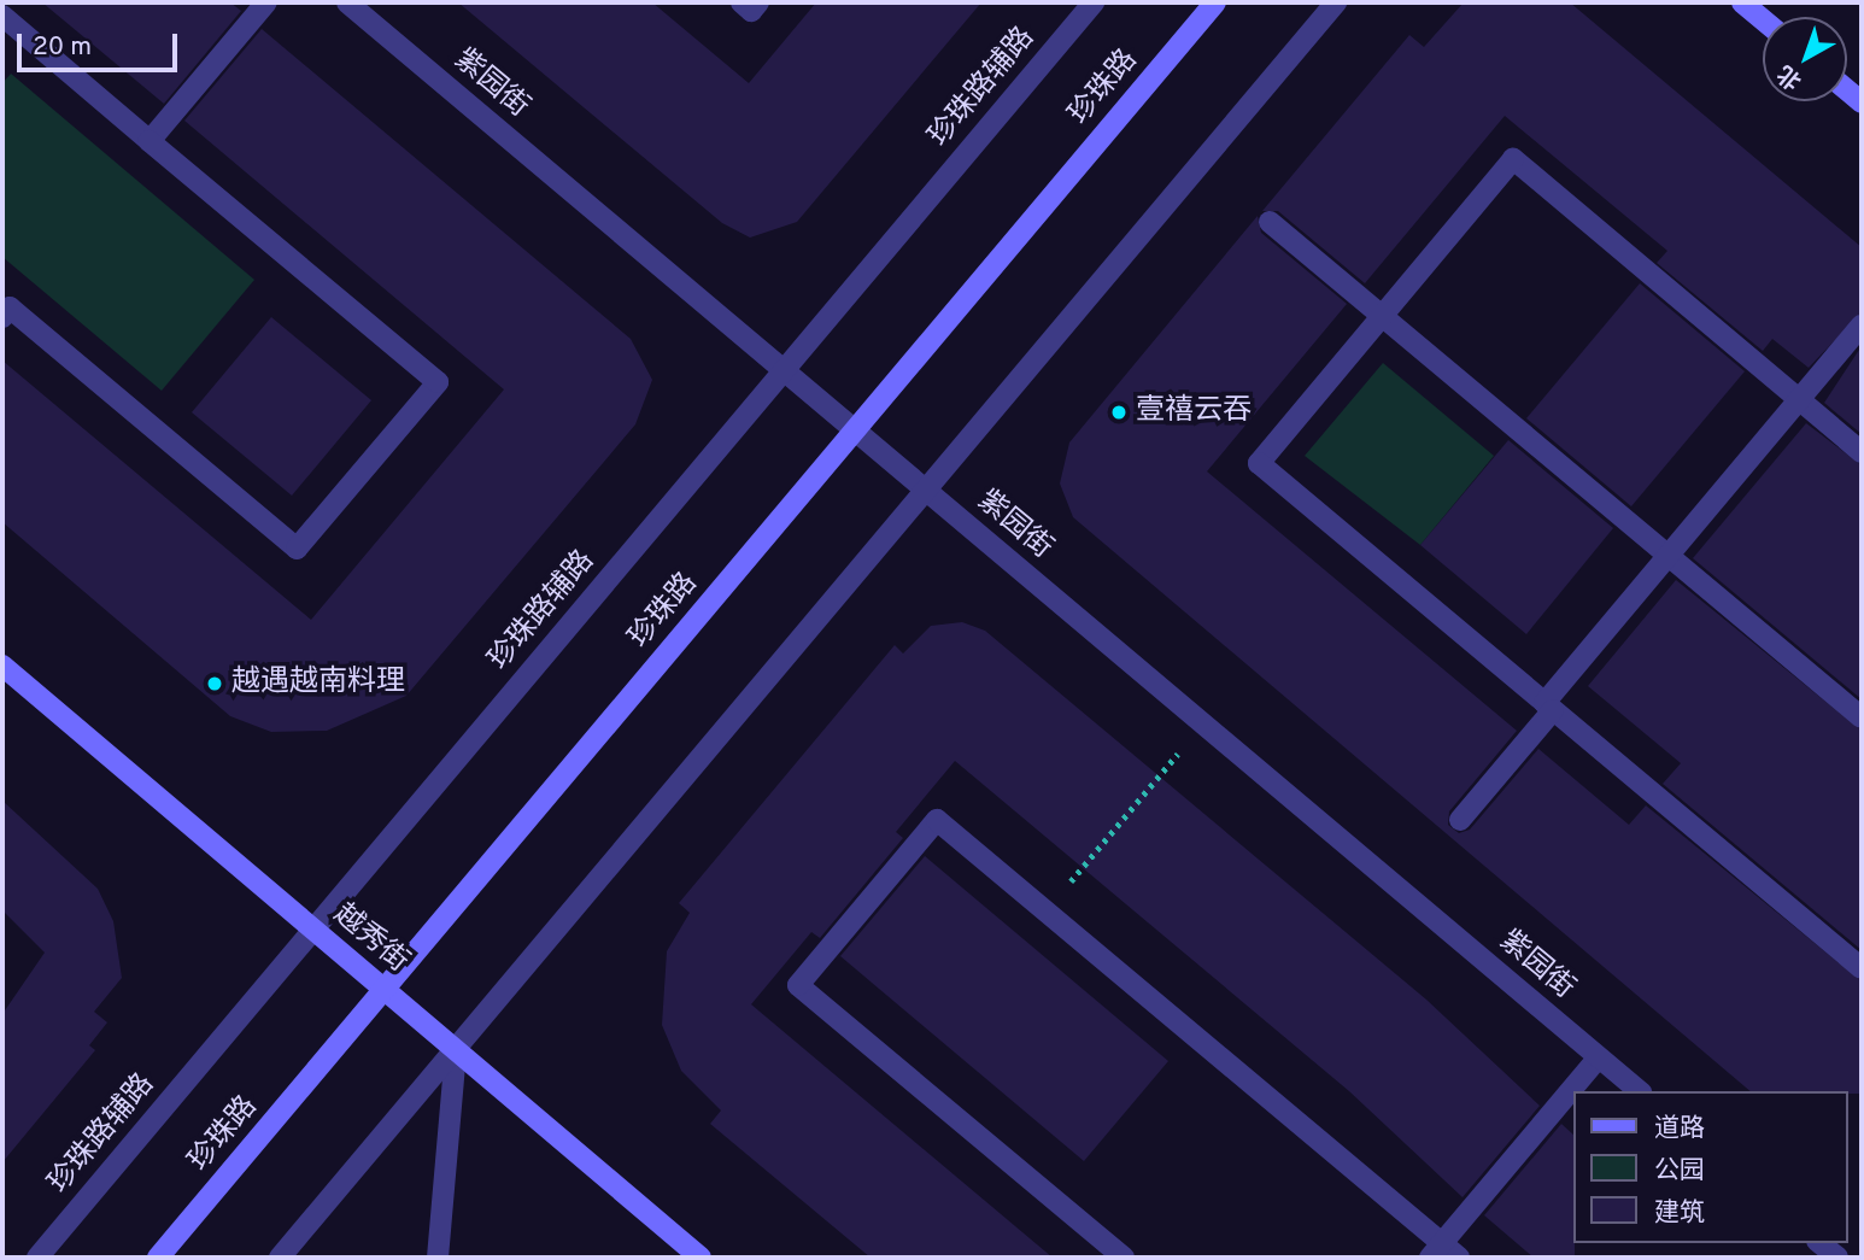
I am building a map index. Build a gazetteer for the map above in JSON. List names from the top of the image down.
{
  "streets": {
    "street": [
      "紫园街",
      "珍珠路辅路",
      "珍珠路",
      "越秀街"
    ]
  },
  "crossings": [
    ["紫园街", "珍珠路辅路"],
    ["紫园街", "珍珠路"],
    ["珍珠路辅路", "越秀街"],
    ["珍珠路", "越秀街"]
  ],
  "places": ["壹禧云吞", "越遇越南料理"],
  "legend": ["道路", "公园", "建筑"],
  "scale_bar": "20 m",
  "north": "bottom left"
}
